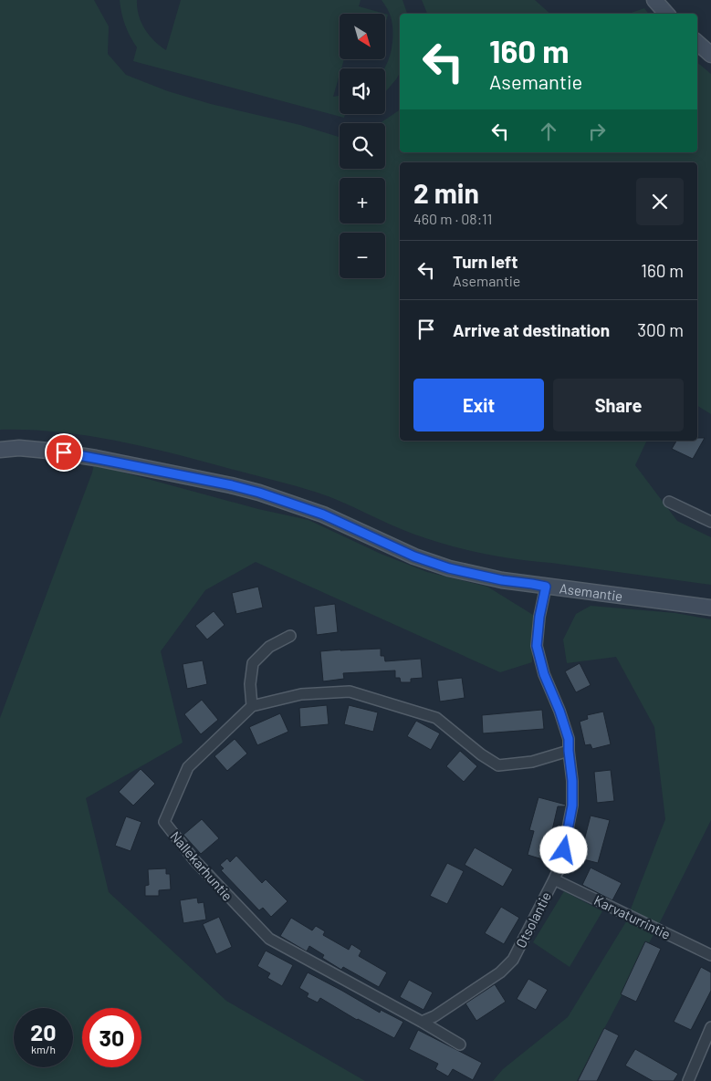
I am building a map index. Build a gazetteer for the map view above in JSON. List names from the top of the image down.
{
  "streets": {
    "main road": ["Asemantie"],
    "street": ["Nallekarhuntie", "Karvaturrintie", "Otsolantie"]
  },
  "crossings": [
    ["Asemantie", "Otsolantie"],
    ["Nallekarhuntie", "Otsolantie"],
    ["Karvaturrintie", "Otsolantie"]
  ],
  "north": "bottom right",
  "page": {
    "map_buttons": ["+", "−"],
    "turn": ["160 m", "Asemantie"],
    "heading": ["2 min", "460 m · 08:11"],
    "list": [
      {
        "name": "Turn left",
        "note": "Asemantie",
        "value": "160 m"
      },
      {
        "name": "Arrive at destination",
        "value": "300 m"
      }
    ],
    "buttons": ["Exit", "Share"],
    "speed": "20 km/h",
    "limit": "30"
  }
}
